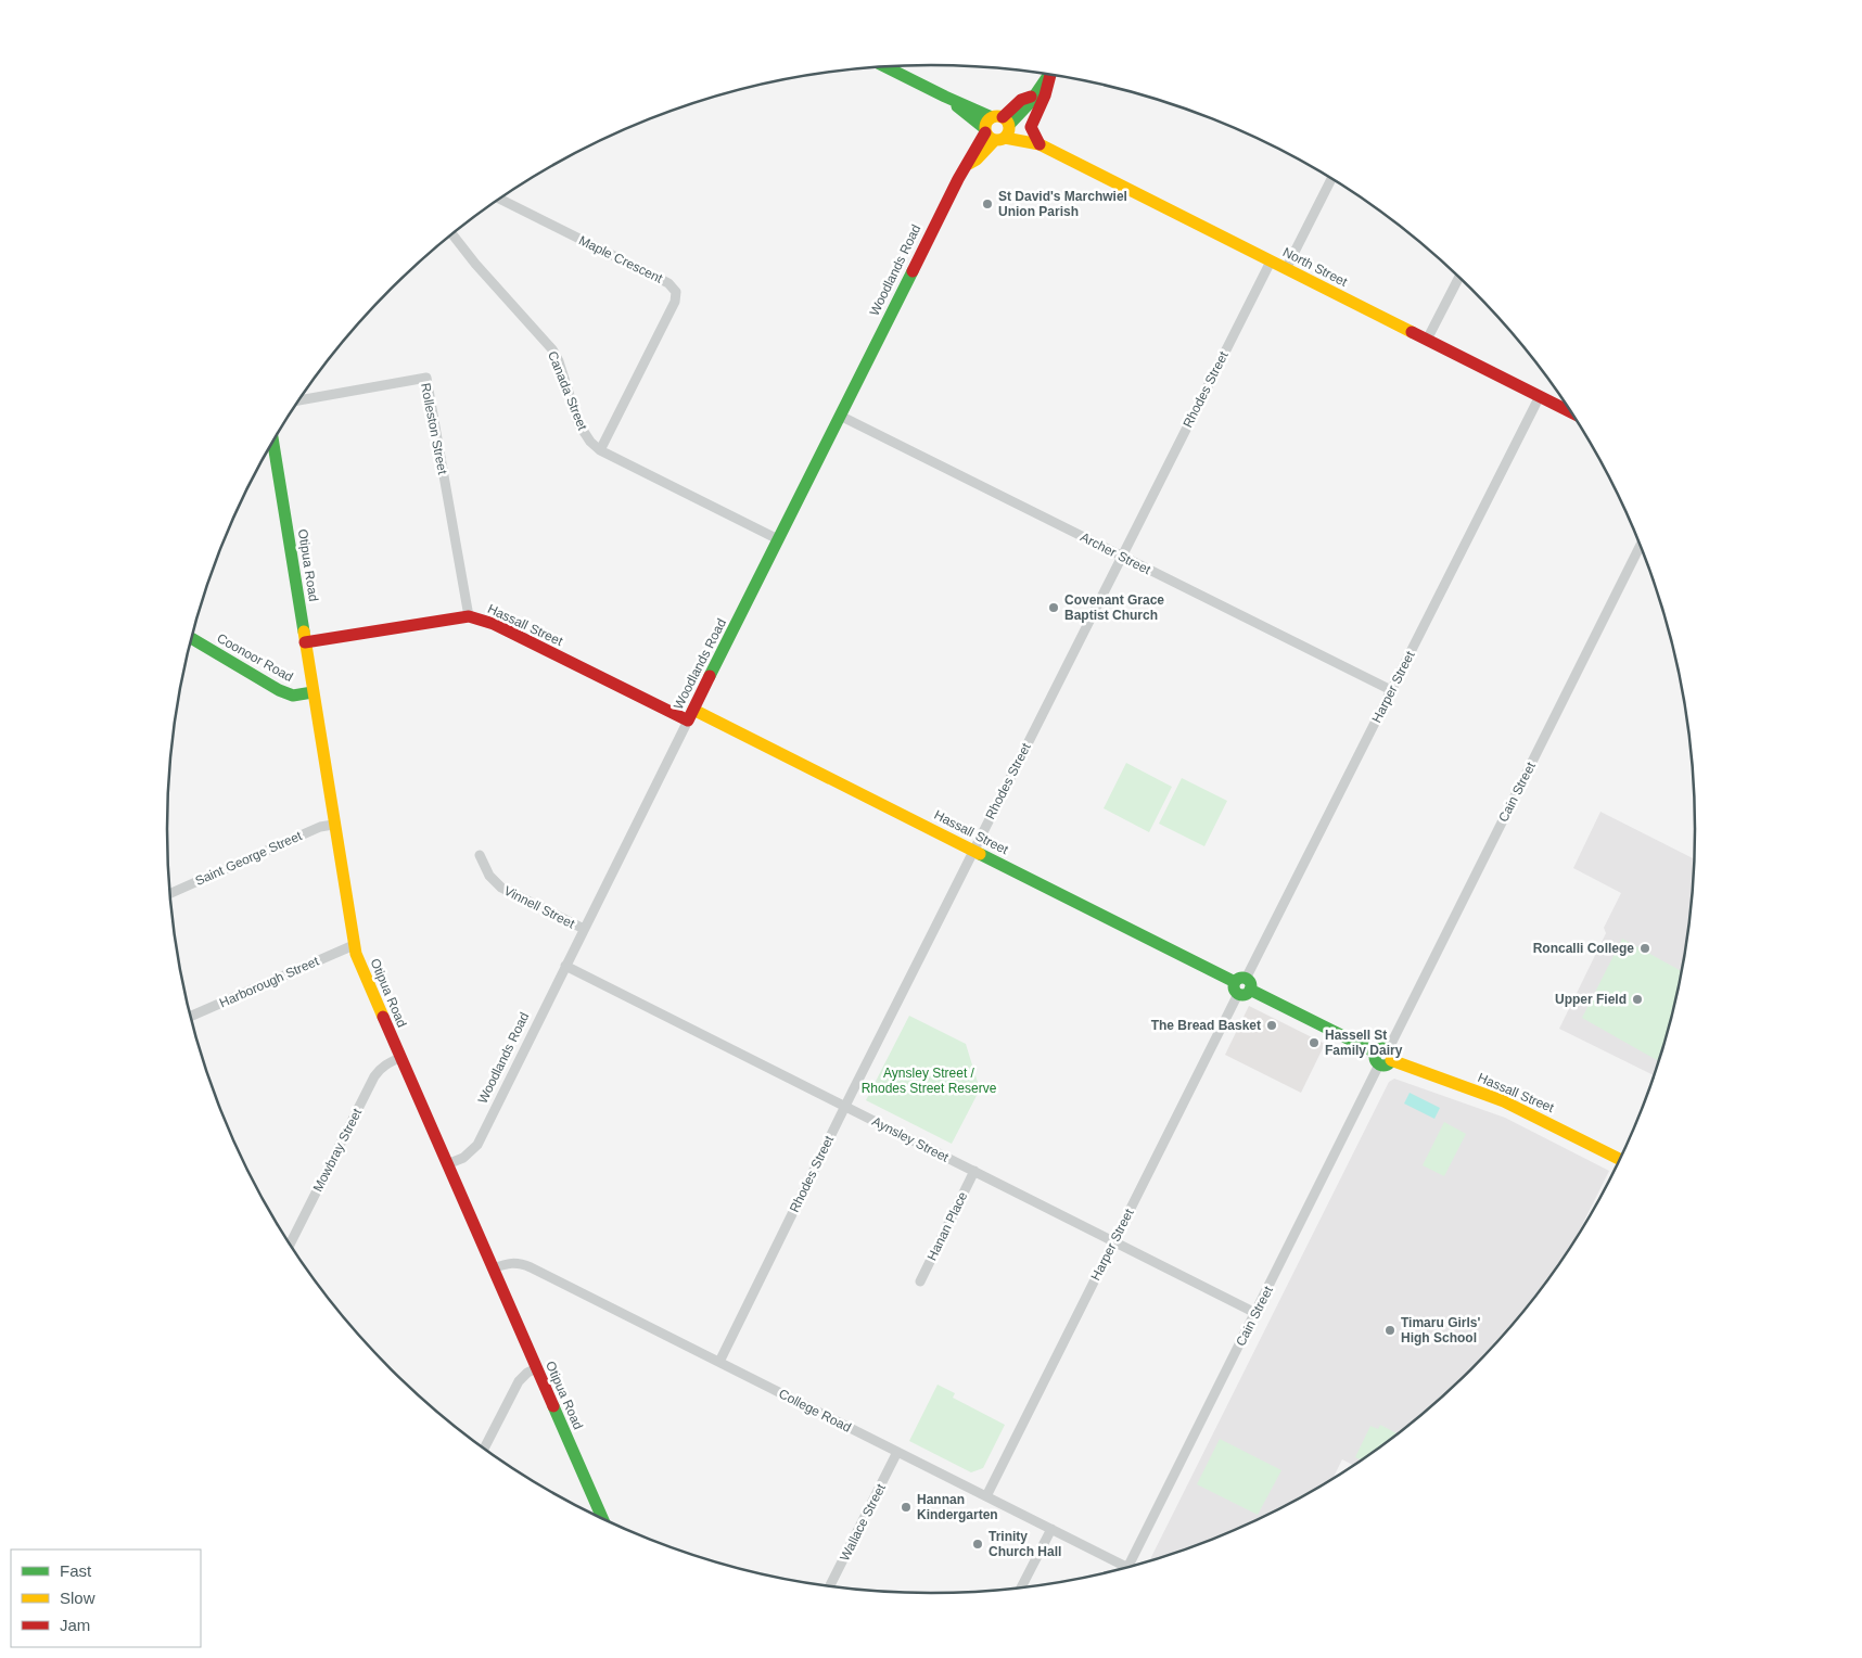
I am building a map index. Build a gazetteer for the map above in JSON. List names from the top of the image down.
{
  "streets": {
    "street": [
      "Maple Crescent",
      "North Street",
      "Woodlands Road",
      "Rhodes Street",
      "Canada Street",
      "Rolleston Street",
      "Archer Street",
      "Otipua Road",
      "Hassall Street",
      "Coonoor Road",
      "Harper Street",
      "Cain Street",
      "Saint George Street",
      "Vinnell Street",
      "Harborough Street",
      "Aynsley Street",
      "Mowbray Street",
      "Hanan Place",
      "College Road",
      "Wallace Street"
    ]
  },
  "crossings": [
    ["Maple Crescent", "Canada Street"],
    ["North Street", "Woodlands Road"],
    ["North Street", "Rhodes Street"],
    ["North Street", "Harper Street"],
    ["Woodlands Road", "Canada Street"],
    ["Woodlands Road", "Archer Street"],
    ["Woodlands Road", "Otipua Road"],
    ["Woodlands Road", "Hassall Street"],
    ["Woodlands Road", "Vinnell Street"],
    ["Woodlands Road", "Aynsley Street"],
    ["Rhodes Street", "Archer Street"],
    ["Rhodes Street", "Hassall Street"],
    ["Rhodes Street", "Aynsley Street"],
    ["Rhodes Street", "College Road"],
    ["Rolleston Street", "Hassall Street"],
    ["Archer Street", "Harper Street"],
    ["Otipua Road", "Hassall Street"],
    ["Otipua Road", "Coonoor Road"],
    ["Otipua Road", "Saint George Street"],
    ["Otipua Road", "Harborough Street"],
    ["Otipua Road", "Mowbray Street"],
    ["Otipua Road", "College Road"],
    ["Hassall Street", "Harper Street"],
    ["Hassall Street", "Cain Street"],
    ["Harper Street", "Aynsley Street"],
    ["Harper Street", "College Road"],
    ["Cain Street", "Aynsley Street"],
    ["Aynsley Street", "Hanan Place"],
    ["College Road", "Wallace Street"]
  ],
  "parks": ["Aynsley Street / Rhodes Street Reserve"],
  "places": [
    "St David's Marchwiel Union Parish",
    "Covenant Grace Baptist Church",
    "Roncalli College",
    "Upper Field",
    "The Bread Basket",
    "Hassell St Family Dairy",
    "Timaru Girls' High School",
    "Hannan Kindergarten",
    "Trinity Church Hall"
  ],
  "legend": ["Fast", "Slow", "Jam"]
}
